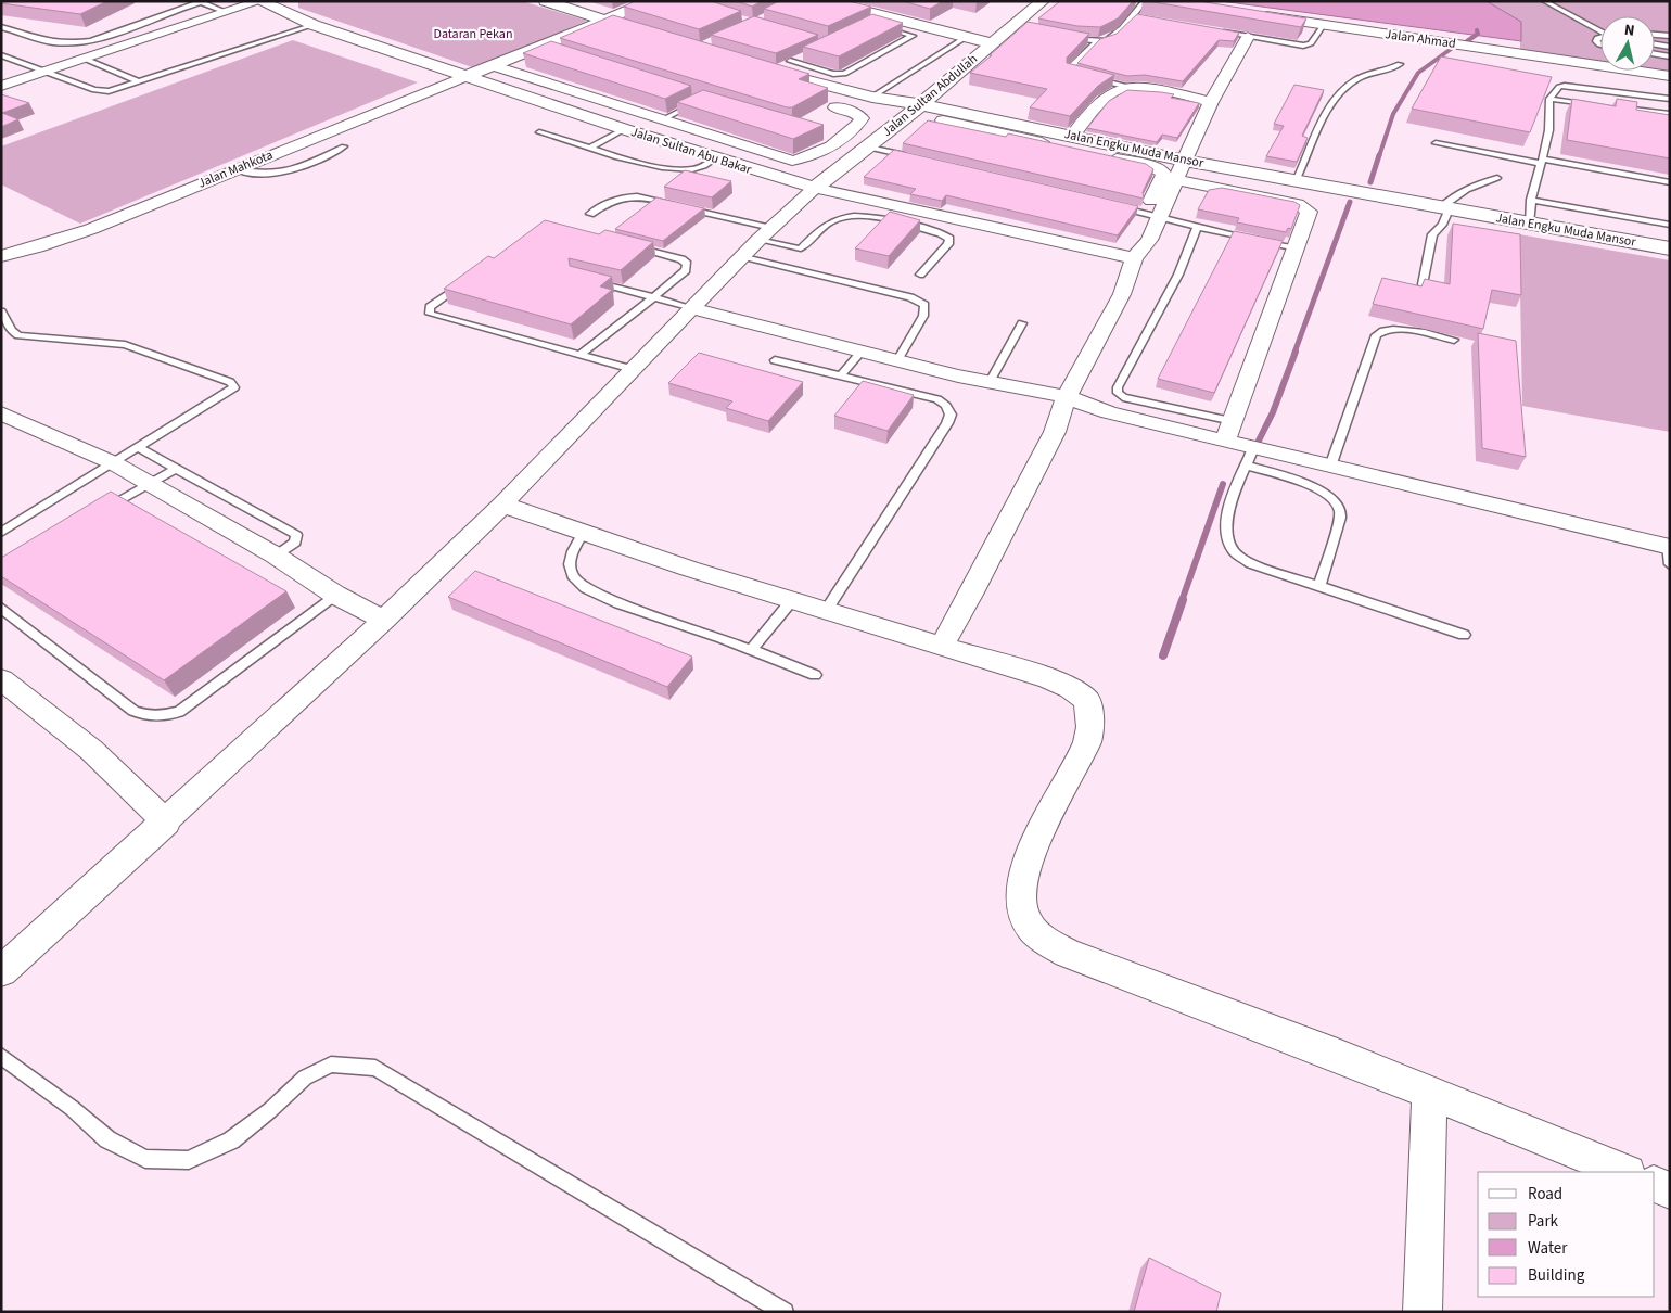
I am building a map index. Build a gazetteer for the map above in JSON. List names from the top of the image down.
{
  "streets": {
    "main road": [
      "Jalan Ahmad",
      "Jalan Sultan Abdullah",
      "Jalan Engku Muda Mansor",
      "Jalan Sultan Abu Bakar"
    ],
    "street": ["Jalan Mahkota"]
  },
  "crossings": [
    ["Jalan Sultan Abdullah", "Jalan Engku Muda Mansor"],
    ["Jalan Sultan Abdullah", "Jalan Sultan Abu Bakar"],
    ["Jalan Sultan Abu Bakar", "Jalan Mahkota"]
  ],
  "parks": ["Dataran Pekan"],
  "legend": [
    "Road",
    "Park",
    "Water",
    "Building"
  ],
  "north": "top"
}
